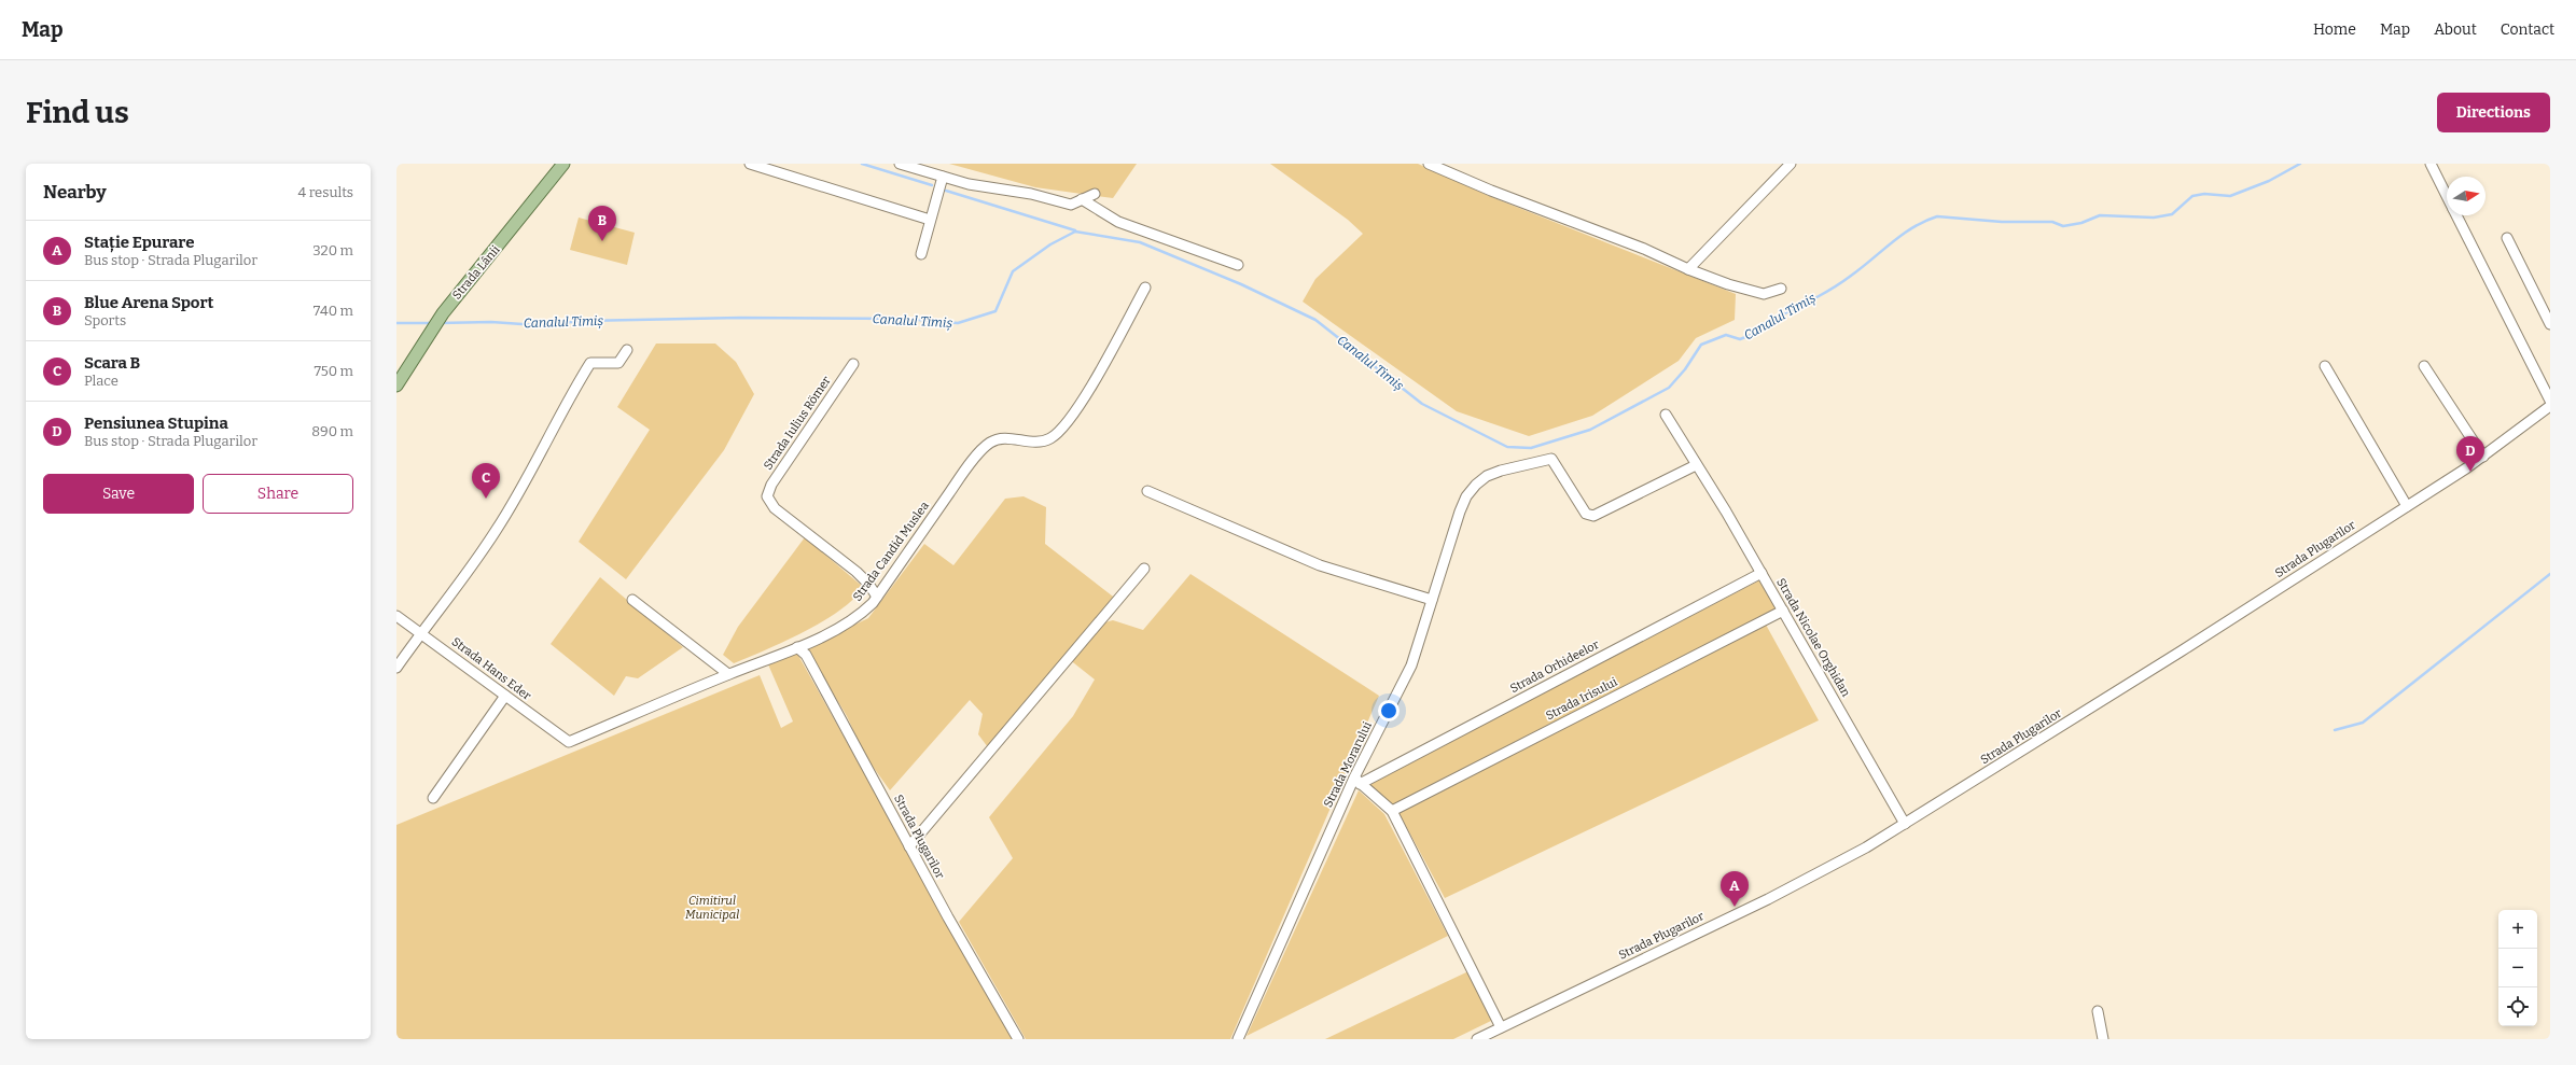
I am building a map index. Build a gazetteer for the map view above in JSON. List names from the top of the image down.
{
  "streets": {
    "main road": ["Strada Lânii"],
    "street": [
      "Strada Iulius Römer",
      "Strada Plugarilor",
      "Strada Candid Muslea",
      "Strada Nicolae Orghidan",
      "Strada Orhideelor",
      "Strada Hans Eder",
      "Strada Irisului",
      "Strada Morarului"
    ]
  },
  "crossings": [
    ["Strada Iulius Römer", "Strada Candid Muslea"],
    ["Strada Plugarilor", "Strada Candid Muslea"],
    ["Strada Plugarilor", "Strada Nicolae Orghidan"],
    ["Strada Candid Muslea", "Strada Hans Eder"],
    ["Strada Nicolae Orghidan", "Strada Orhideelor"],
    ["Strada Nicolae Orghidan", "Strada Irisului"],
    ["Strada Nicolae Orghidan", "Strada Morarului"],
    ["Strada Orhideelor", "Strada Morarului"]
  ],
  "water": ["Canalul Timiș"],
  "parks": ["Cimitirul Municipal"],
  "north": "right",
  "page": {
    "header": "Map",
    "nav": [
      "Home",
      "Map",
      "About",
      "Contact"
    ],
    "buttons": [
      "Directions",
      ["Save", "Share"]
    ],
    "title": "Find us",
    "heading": ["Nearby", "4 results"],
    "pins": [
      "B",
      "D",
      "C",
      "A"
    ],
    "list": [
      {
        "mark": "A",
        "name": "Stație Epurare",
        "note": "Bus stop · Strada Plugarilor",
        "value": "320 m"
      },
      {
        "mark": "B",
        "name": "Blue Arena Sport",
        "note": "Sports",
        "value": "740 m"
      },
      {
        "mark": "C",
        "name": "Scara B",
        "note": "Place",
        "value": "750 m"
      },
      {
        "mark": "D",
        "name": "Pensiunea Stupina",
        "note": "Bus stop · Strada Plugarilor",
        "value": "890 m"
      }
    ],
    "map_buttons": ["+", "−"]
  }
}
